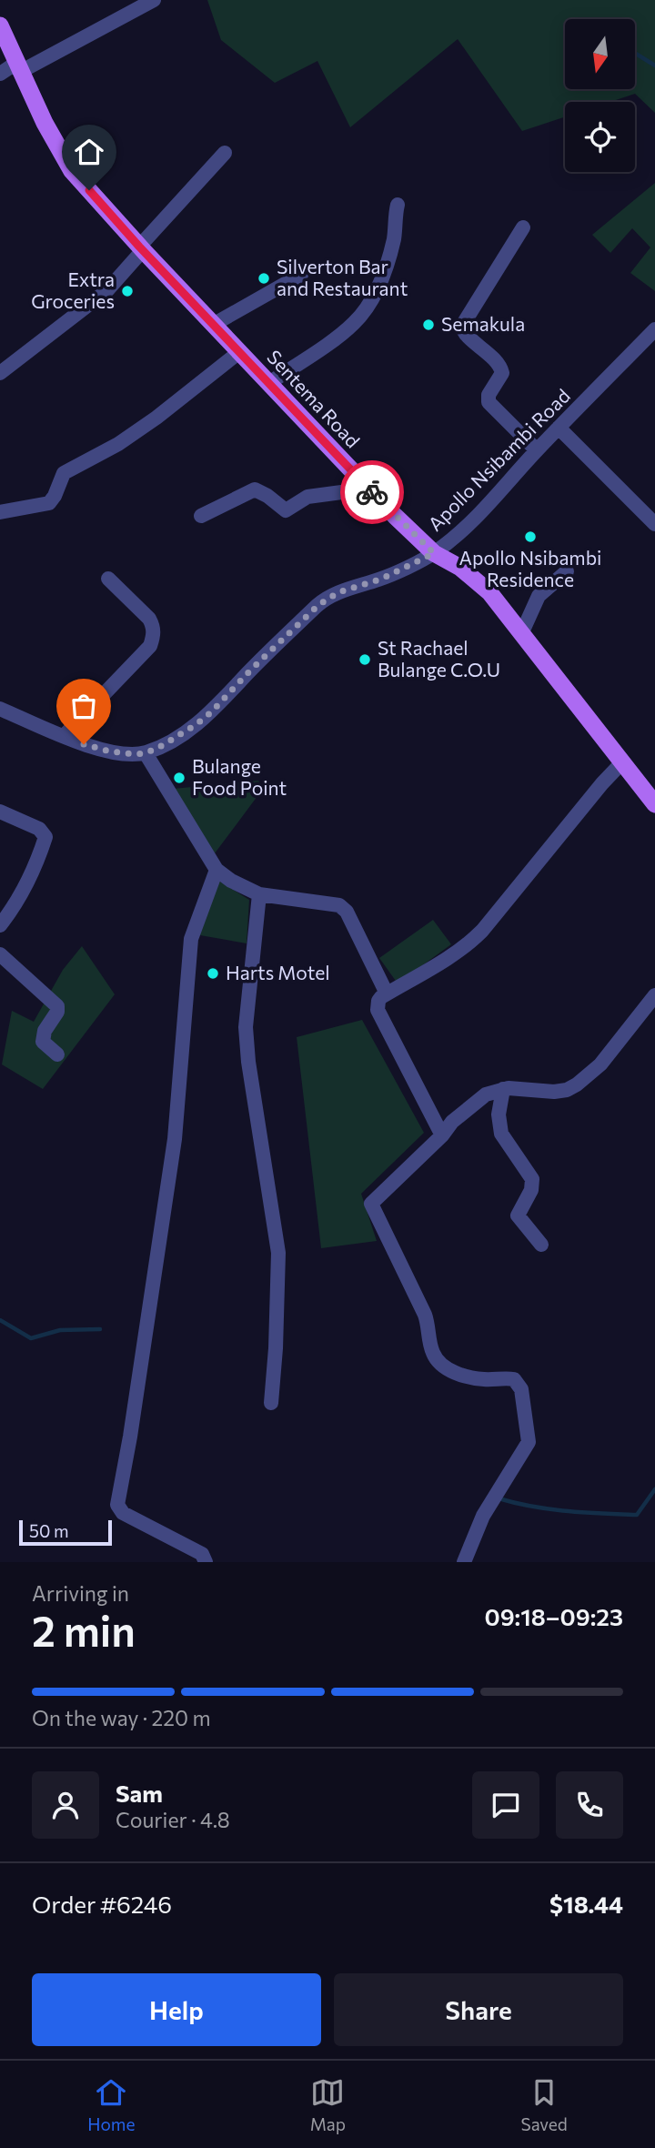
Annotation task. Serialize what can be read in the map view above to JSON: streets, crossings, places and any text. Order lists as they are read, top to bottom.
{
  "streets": {
    "main road": ["Sentema Road"],
    "street": ["Apollo Nsibambi Road"]
  },
  "crossings": [
    ["Sentema Road", "Apollo Nsibambi Road"]
  ],
  "places": [
    "Silverton Bar and Restaurant",
    "Extra Groceries",
    "Semakula",
    "Apollo Nsibambi Residence",
    "St Rachael Bulange C.O.U",
    "Bulange Food Point",
    "Harts Motel"
  ],
  "scale_bar": "50 m",
  "north": "bottom",
  "page": {
    "scale": "50 m",
    "heading": ["2 min", "Arriving in", "09:18–09:23"],
    "panel": [
      "Sam",
      "Courier · 4.8",
      "Order #6246",
      "$18.44"
    ],
    "bar": "On the way · 220 m",
    "buttons": ["Help", "Share"],
    "tabs": ["Home", "Map", "Saved"]
  }
}
